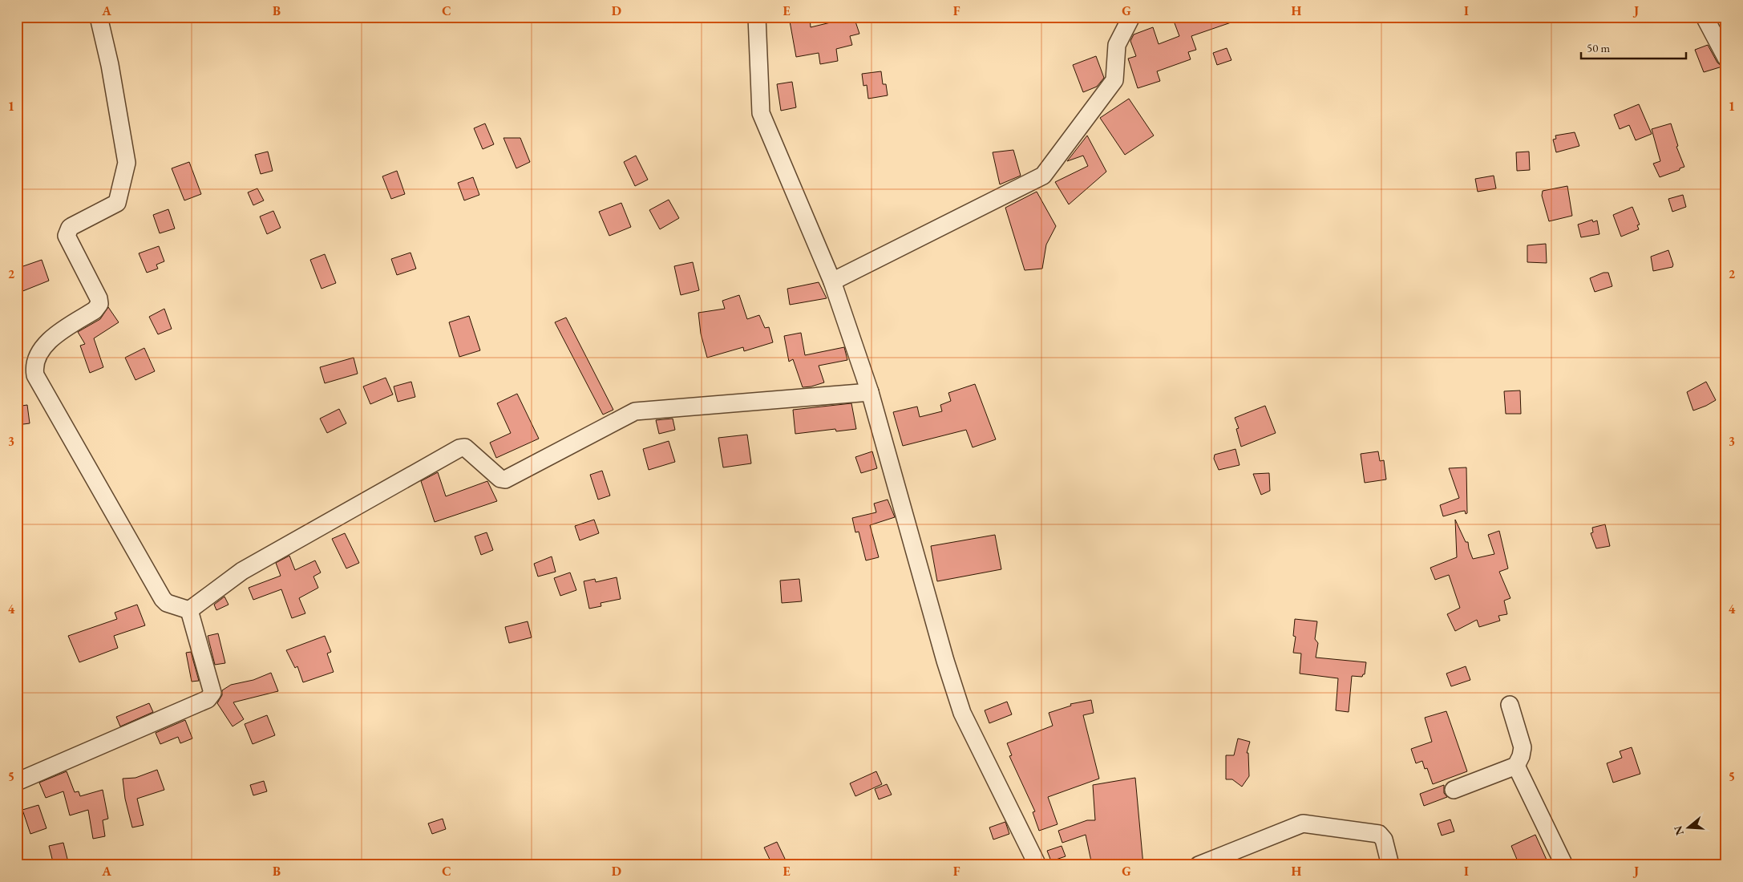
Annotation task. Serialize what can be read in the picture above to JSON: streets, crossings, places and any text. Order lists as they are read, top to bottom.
{
  "scale_bar": "50 m",
  "north": "left",
  "grid": {
    "columns": [
      "A",
      "B",
      "C",
      "D",
      "E",
      "F",
      "G",
      "H",
      "I",
      "J"
    ],
    "rows": [
      "1",
      "2",
      "3",
      "4",
      "5"
    ]
  }
}
